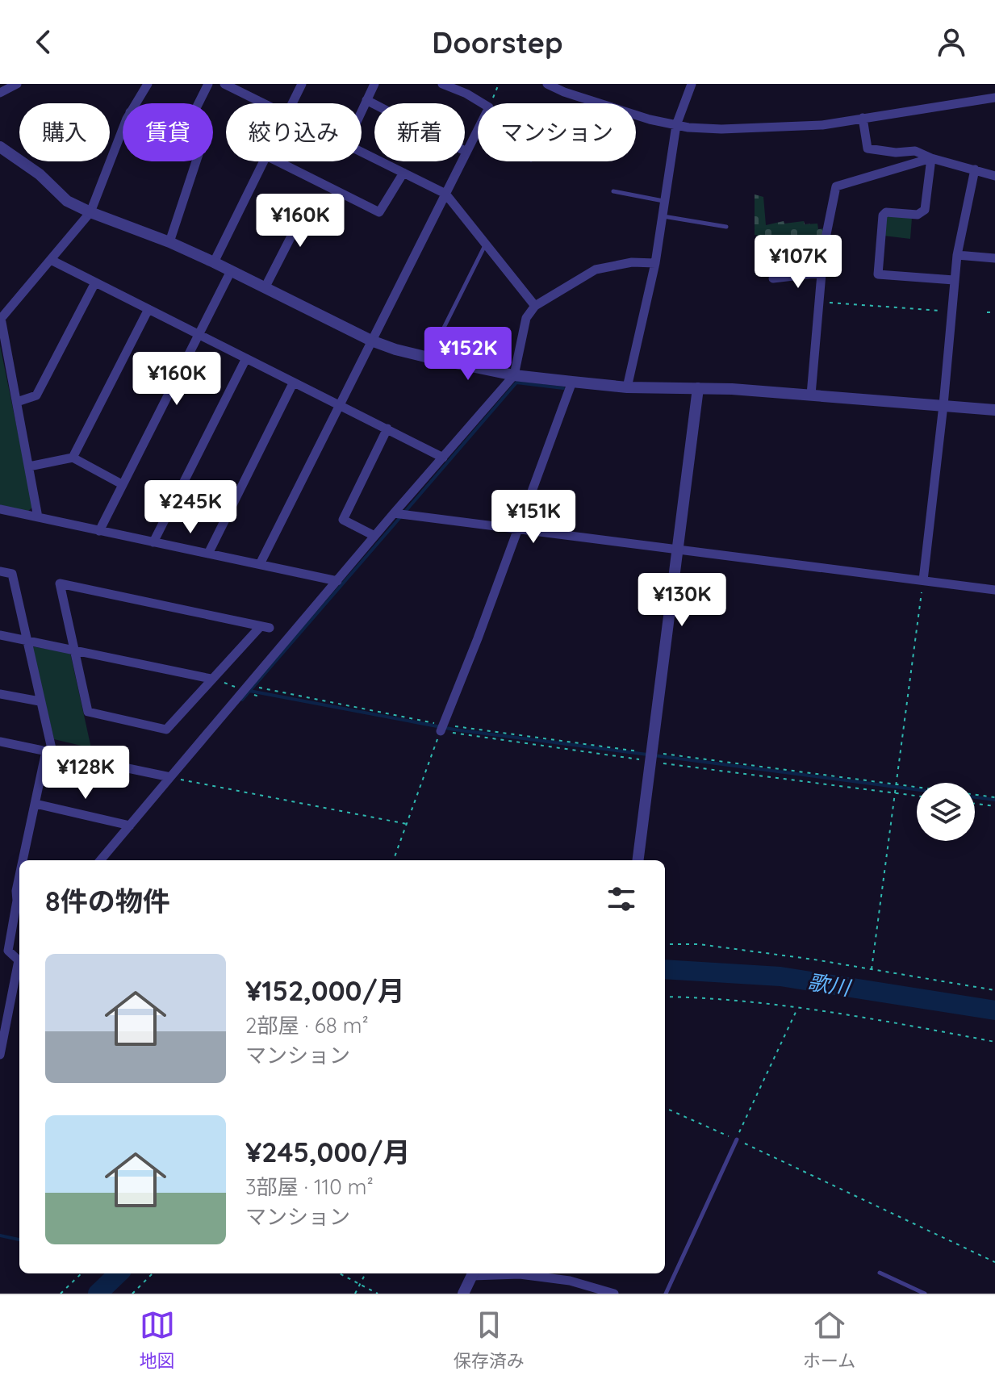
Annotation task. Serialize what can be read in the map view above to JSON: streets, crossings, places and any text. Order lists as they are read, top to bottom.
{
  "water": ["歌川"],
  "page": {
    "header": "Doorstep",
    "chip": [
      "購入",
      "賃貸",
      "絞り込み",
      "新着",
      "マンション"
    ],
    "price": [
      "¥160K",
      "¥107K",
      "¥152K",
      "¥160K",
      "¥245K",
      "¥151K",
      "¥130K",
      "¥128K"
    ],
    "heading": "8件の物件",
    "list": [
      {
        "name": "¥152,000/月",
        "note": "2部屋 · 68 m² · マンション"
      },
      {
        "name": "¥245,000/月",
        "note": "3部屋 · 110 m² · マンション"
      }
    ],
    "tabs": ["地図", "保存済み", "ホーム"]
  }
}
